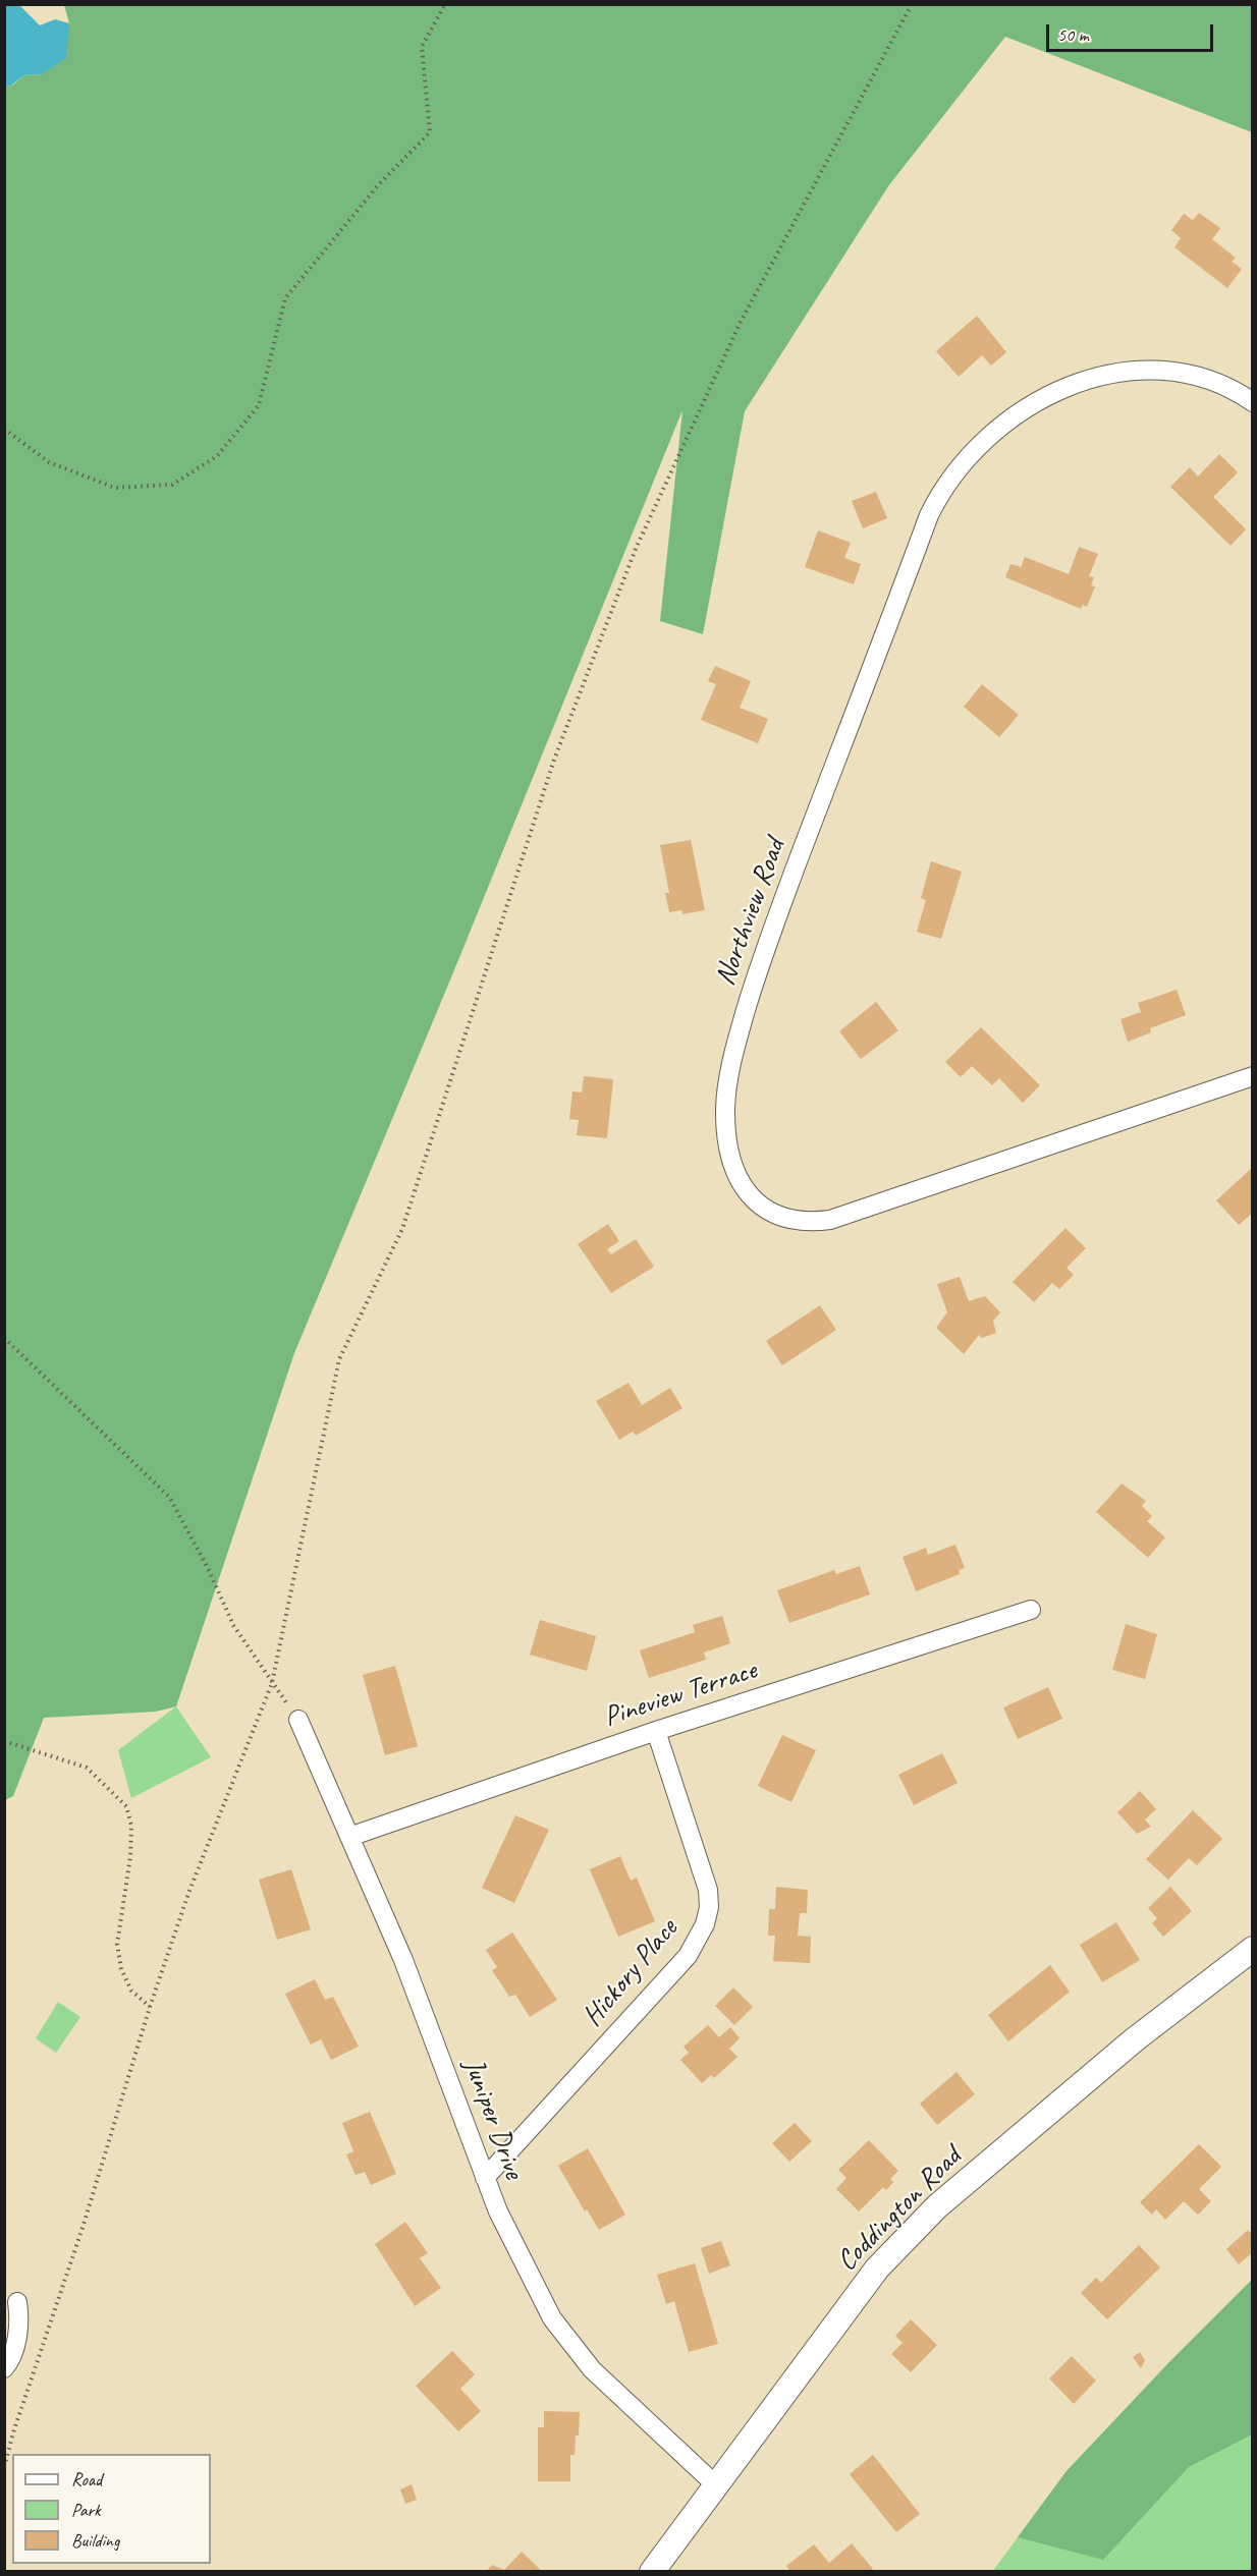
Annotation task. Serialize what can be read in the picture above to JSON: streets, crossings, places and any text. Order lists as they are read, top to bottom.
{
  "streets": {
    "street": [
      "Northview Road",
      "Pineview Terrace",
      "Hickory Place",
      "Juniper Drive",
      "Coddington Road"
    ]
  },
  "crossings": [
    ["Pineview Terrace", "Hickory Place"],
    ["Pineview Terrace", "Juniper Drive"],
    ["Hickory Place", "Juniper Drive"],
    ["Juniper Drive", "Coddington Road"]
  ],
  "legend": ["Road", "Park", "Building"],
  "scale_bar": "50 m"
}
